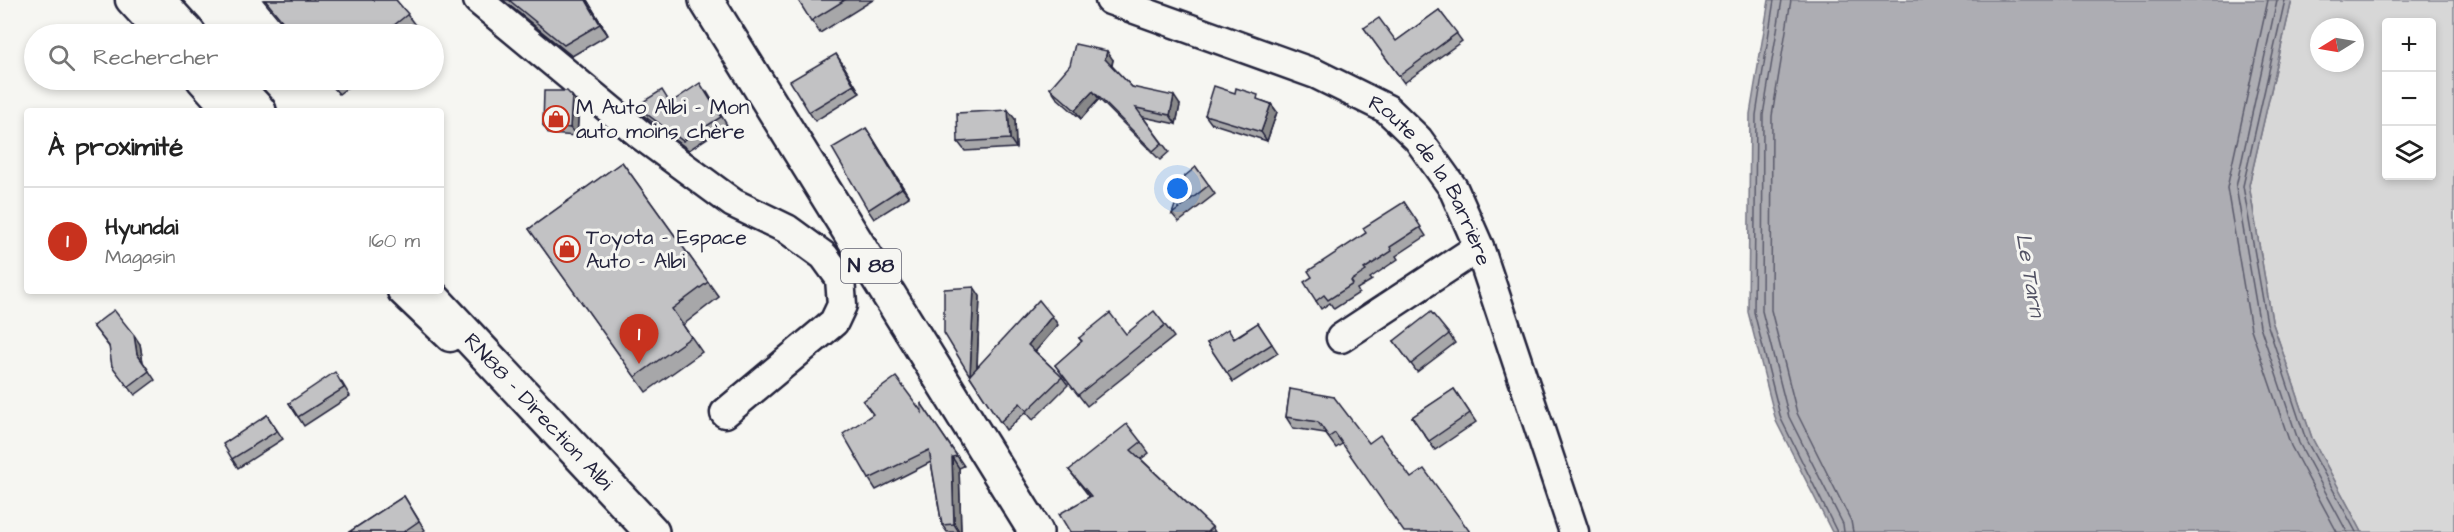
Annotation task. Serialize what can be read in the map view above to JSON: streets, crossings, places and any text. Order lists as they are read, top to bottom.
{
  "streets": {
    "main road": ["N 88", "RN88 - Direction Albi"],
    "street": ["Route de la Barrière"]
  },
  "water": ["Le Tarn"],
  "places": {
    "shop": ["M Auto Albi - Mon auto moins chère", "Toyota - Espace Auto - Albi"]
  },
  "north": "left",
  "page": {
    "map_buttons": ["+", "−"],
    "search": "Rechercher",
    "heading": "À proximité",
    "list": [
      {
        "mark": "1",
        "name": "Hyundai",
        "note": "Magasin",
        "value": "160 m"
      }
    ],
    "pins": "1"
  }
}
